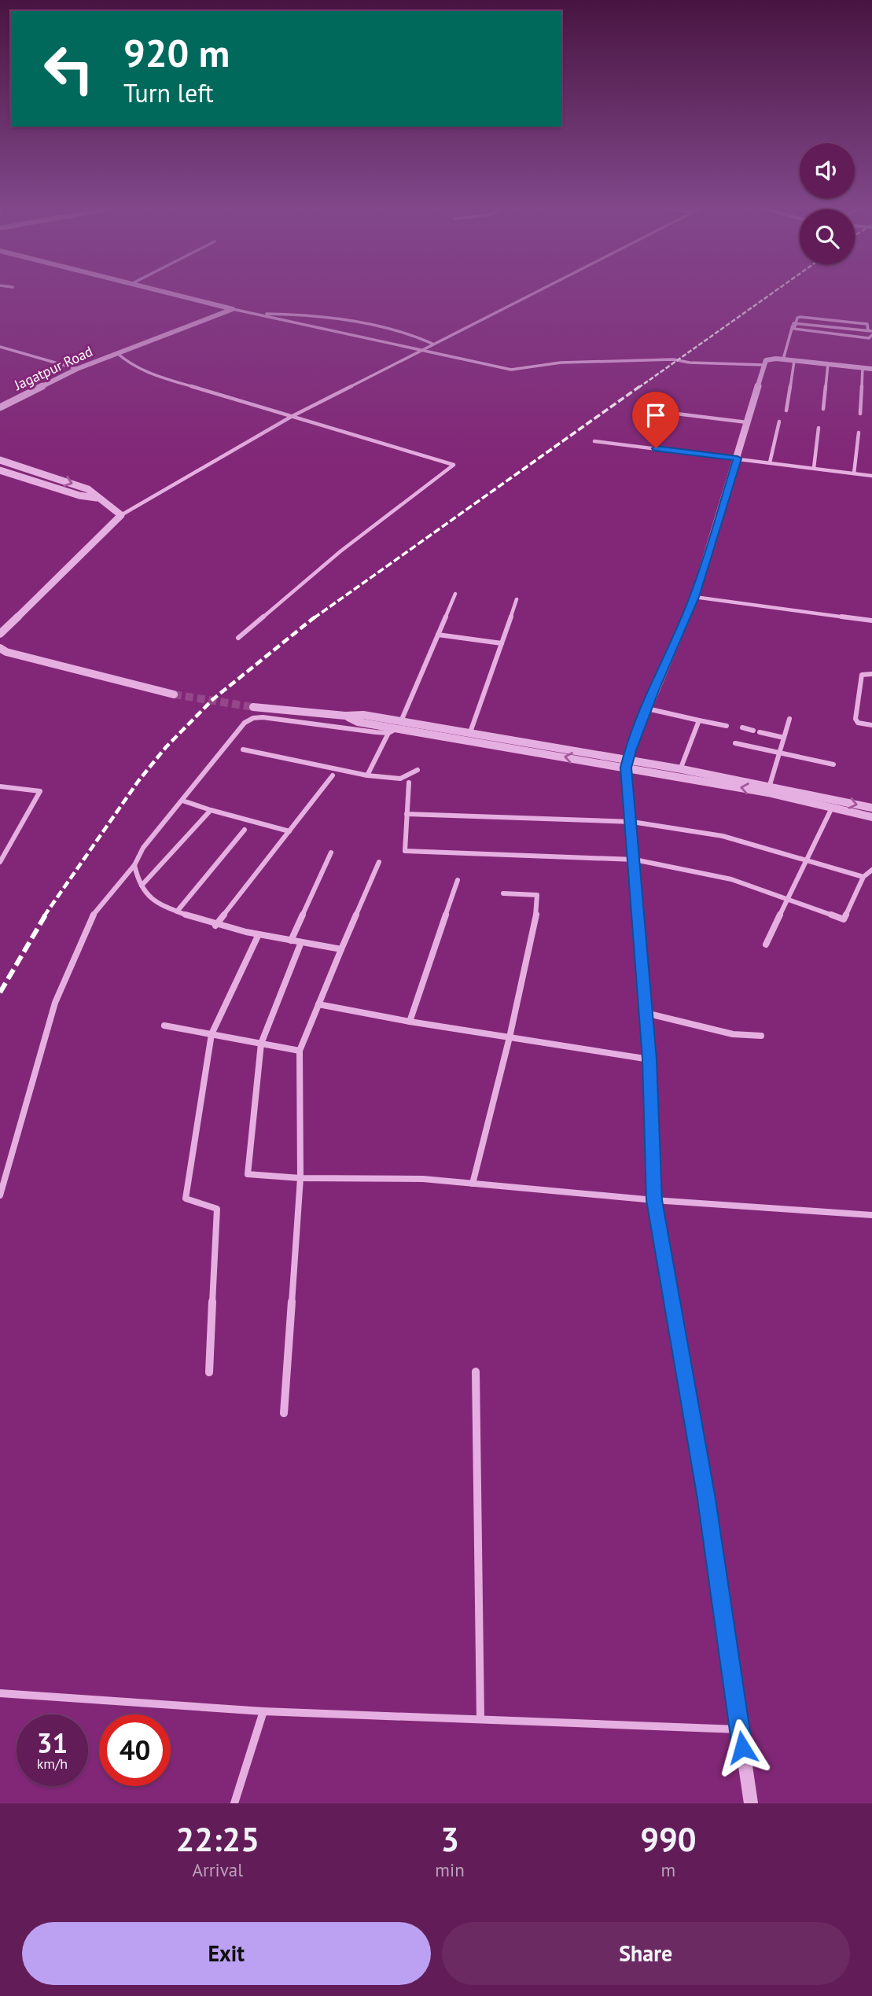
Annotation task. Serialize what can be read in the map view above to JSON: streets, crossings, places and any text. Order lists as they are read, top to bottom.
{
  "streets": {
    "street": ["Jagatpur Road"]
  },
  "page": {
    "turn": ["920 m", "Turn left"],
    "speed": "31 km/h",
    "limit": "40",
    "eta": [
      "22:25",
      "Arrival",
      "3",
      "min",
      "990",
      "m"
    ],
    "buttons": ["Exit", "Share"]
  }
}
